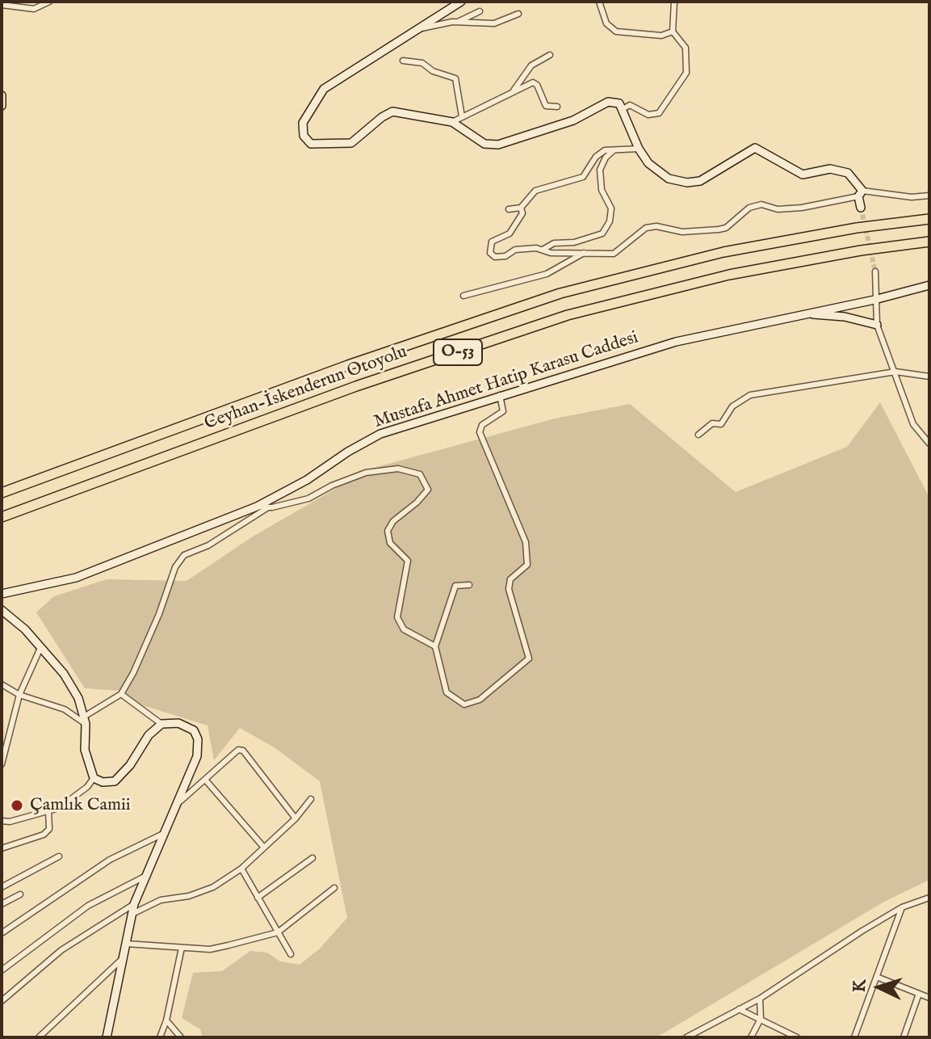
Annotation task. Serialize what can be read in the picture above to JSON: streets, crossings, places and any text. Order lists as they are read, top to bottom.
{
  "streets": {
    "highway": ["O-53", "Ceyhan-İskenderun Otoyolu"],
    "street": ["Mustafa Ahmet Hatip Karasu Caddesi"]
  },
  "places": ["Çamlık Camii"],
  "north": "left"
}
